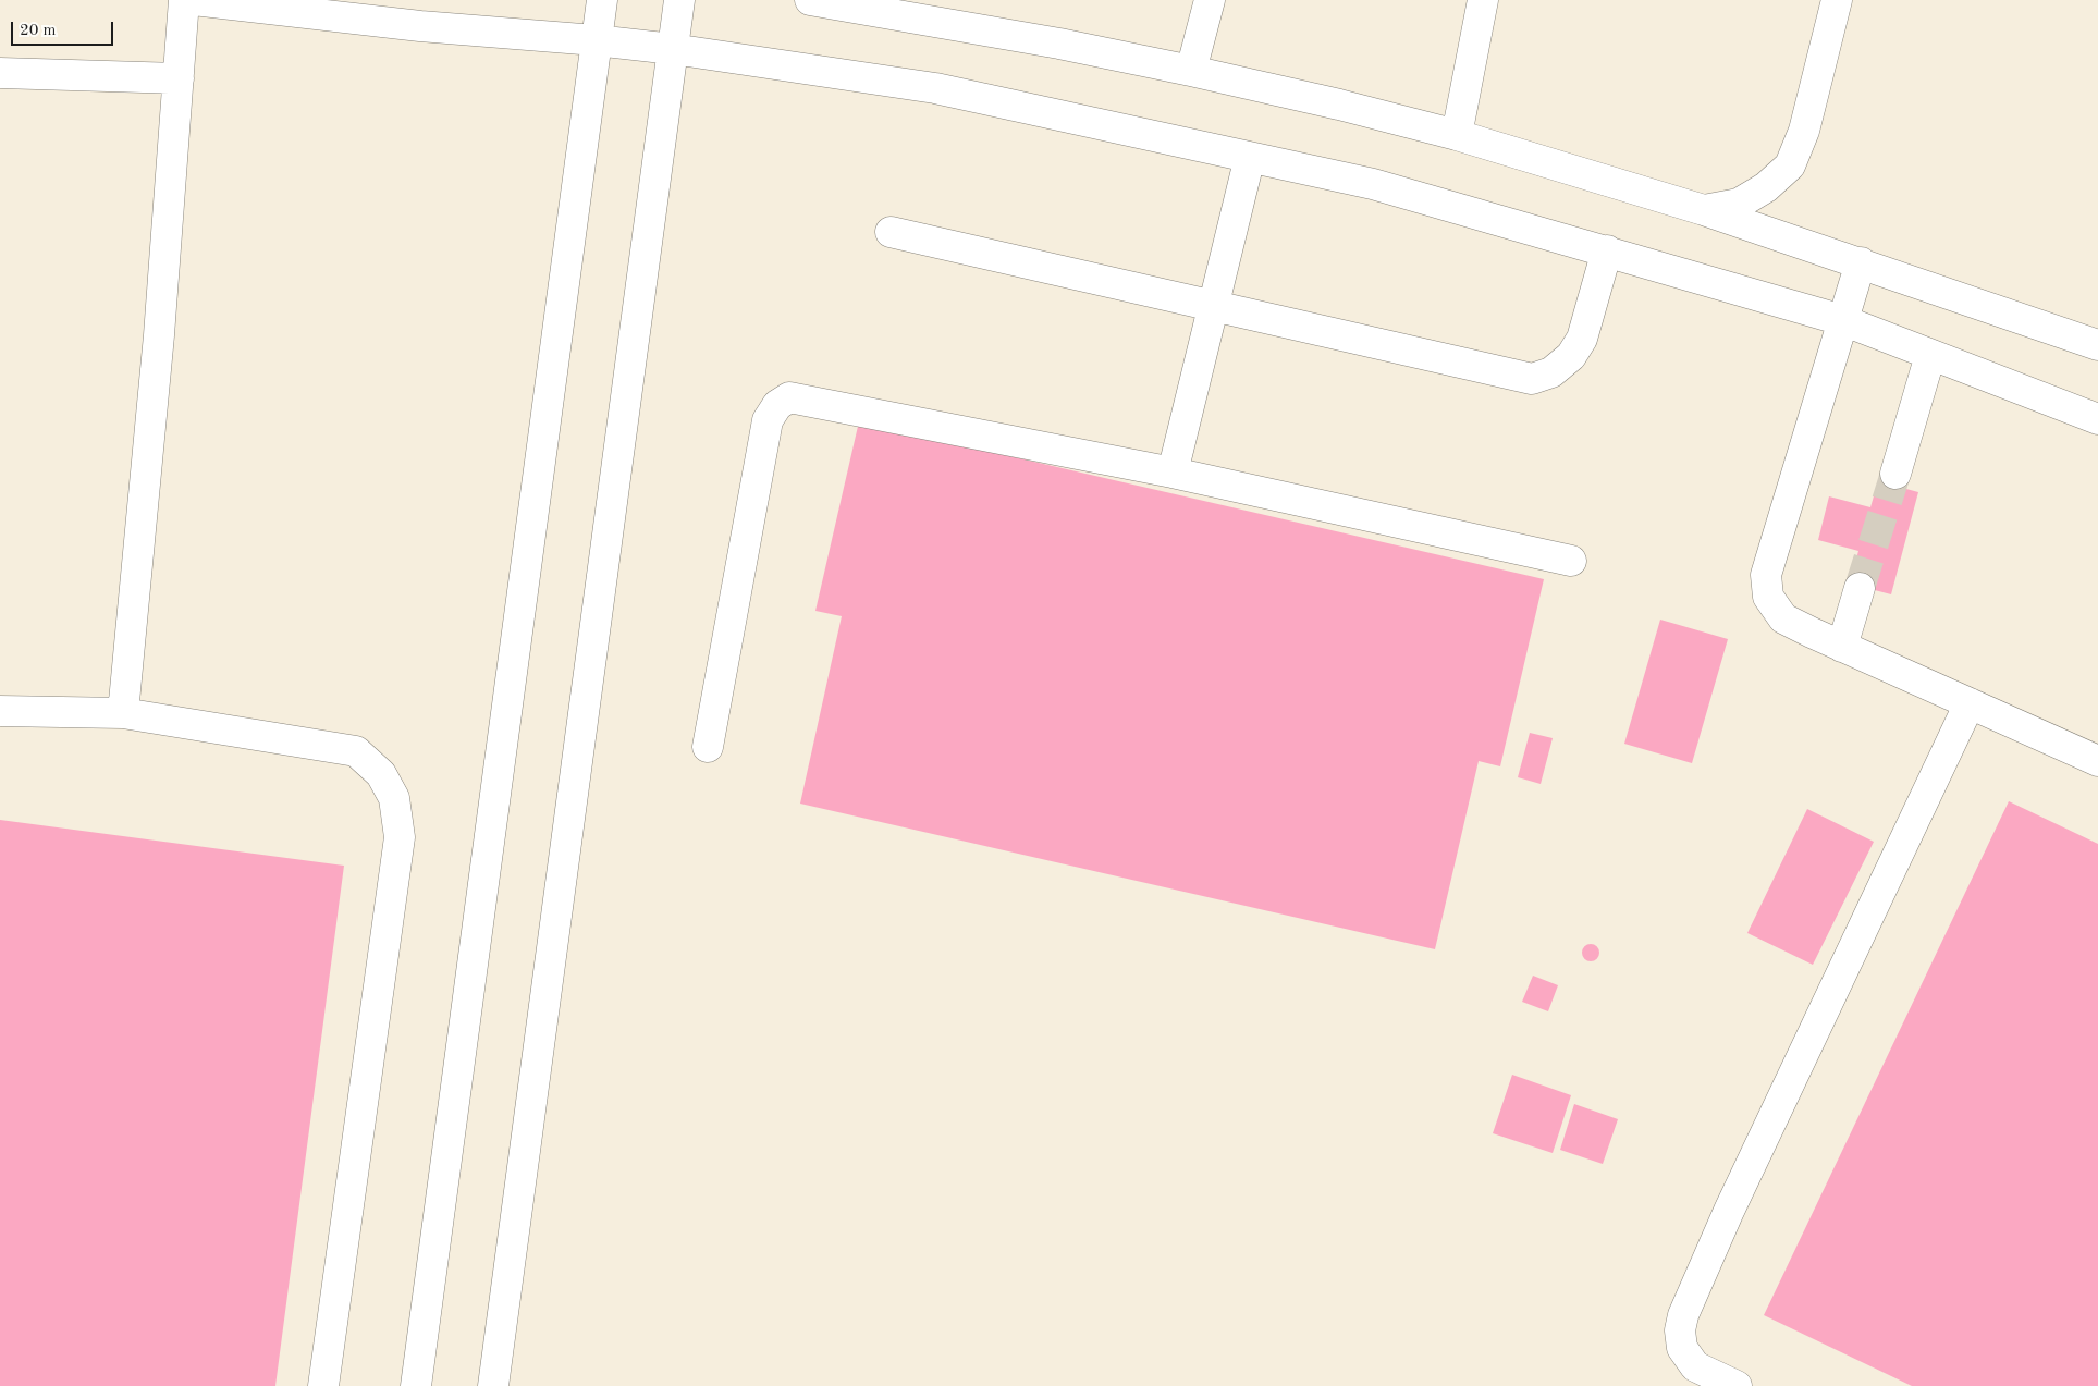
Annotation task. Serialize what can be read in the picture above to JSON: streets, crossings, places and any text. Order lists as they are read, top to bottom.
{
  "scale_bar": "20 m"
}
